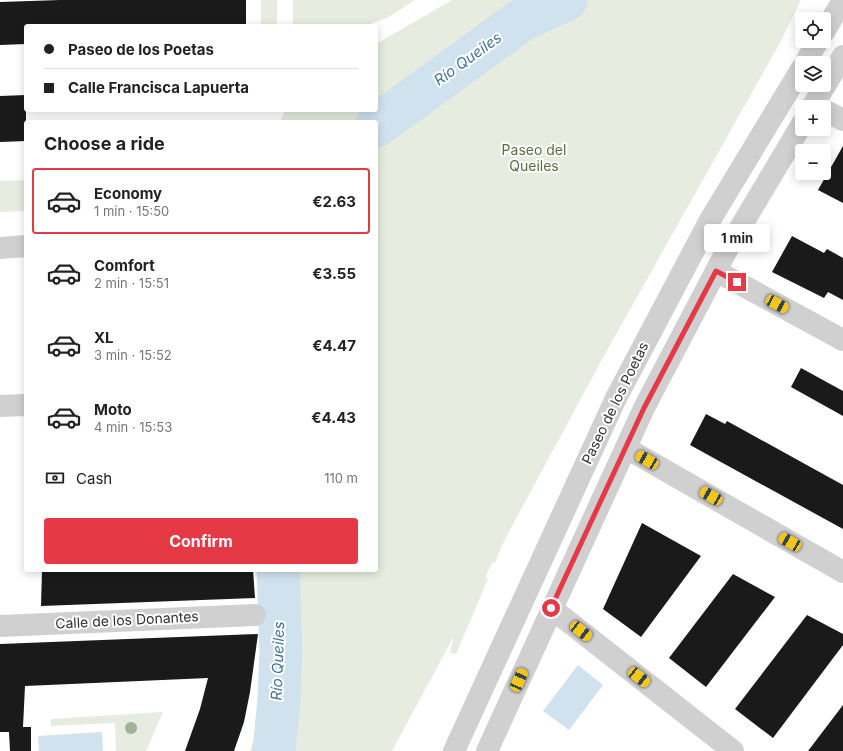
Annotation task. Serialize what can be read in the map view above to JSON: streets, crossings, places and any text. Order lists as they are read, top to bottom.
{
  "streets": {
    "street": ["Paseo de los Poetas", "Calle de los Donantes"]
  },
  "water": ["Río Queiles"],
  "parks": ["Paseo del Queiles"],
  "page": {
    "map_buttons": ["+", "−"],
    "banner": ["Paseo de los Poetas", "Calle Francisca Lapuerta"],
    "heading": "Choose a ride",
    "list": [
      {
        "name": "Economy",
        "note": "1 min · 15:50",
        "value": "€2.63"
      },
      {
        "name": "Comfort",
        "note": "2 min · 15:51",
        "value": "€3.55"
      },
      {
        "name": "XL",
        "note": "3 min · 15:52",
        "value": "€4.47"
      },
      {
        "name": "Moto",
        "note": "4 min · 15:53",
        "value": "€4.43"
      }
    ],
    "bubble": "1 min",
    "pay": ["Cash", "110 m"],
    "buttons": "Confirm"
  }
}
